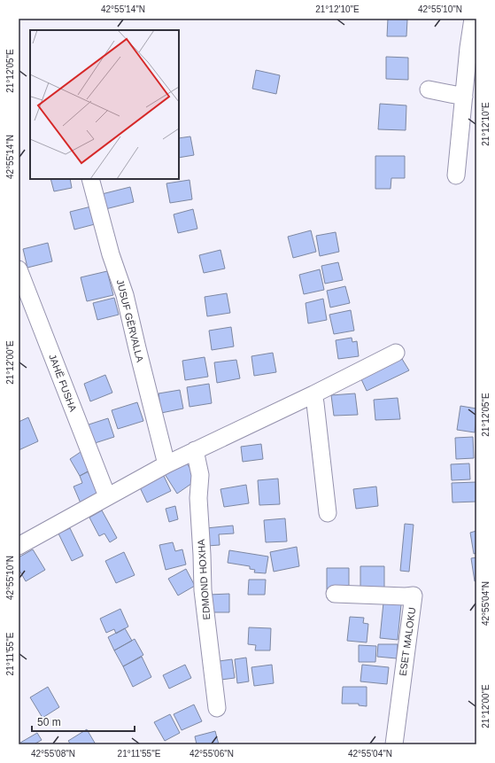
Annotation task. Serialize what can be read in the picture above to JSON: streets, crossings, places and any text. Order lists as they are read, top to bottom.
{
  "streets": {
    "street": [
      "JUSUF GËRVALLA",
      "JAHË FUSHA",
      "EDMOND HOXHA",
      "ESET MALOKU"
    ]
  },
  "scale_bar": "50 m",
  "coordinates": [
    "42°55'14\"N",
    "21°12'10\"E",
    "42°55'10\"N",
    "21°12'05\"E",
    "21°12'00\"E",
    "42°55'04\"N",
    "21°11'55\"E",
    "42°55'08\"N",
    "42°55'06\"N"
  ]
}
